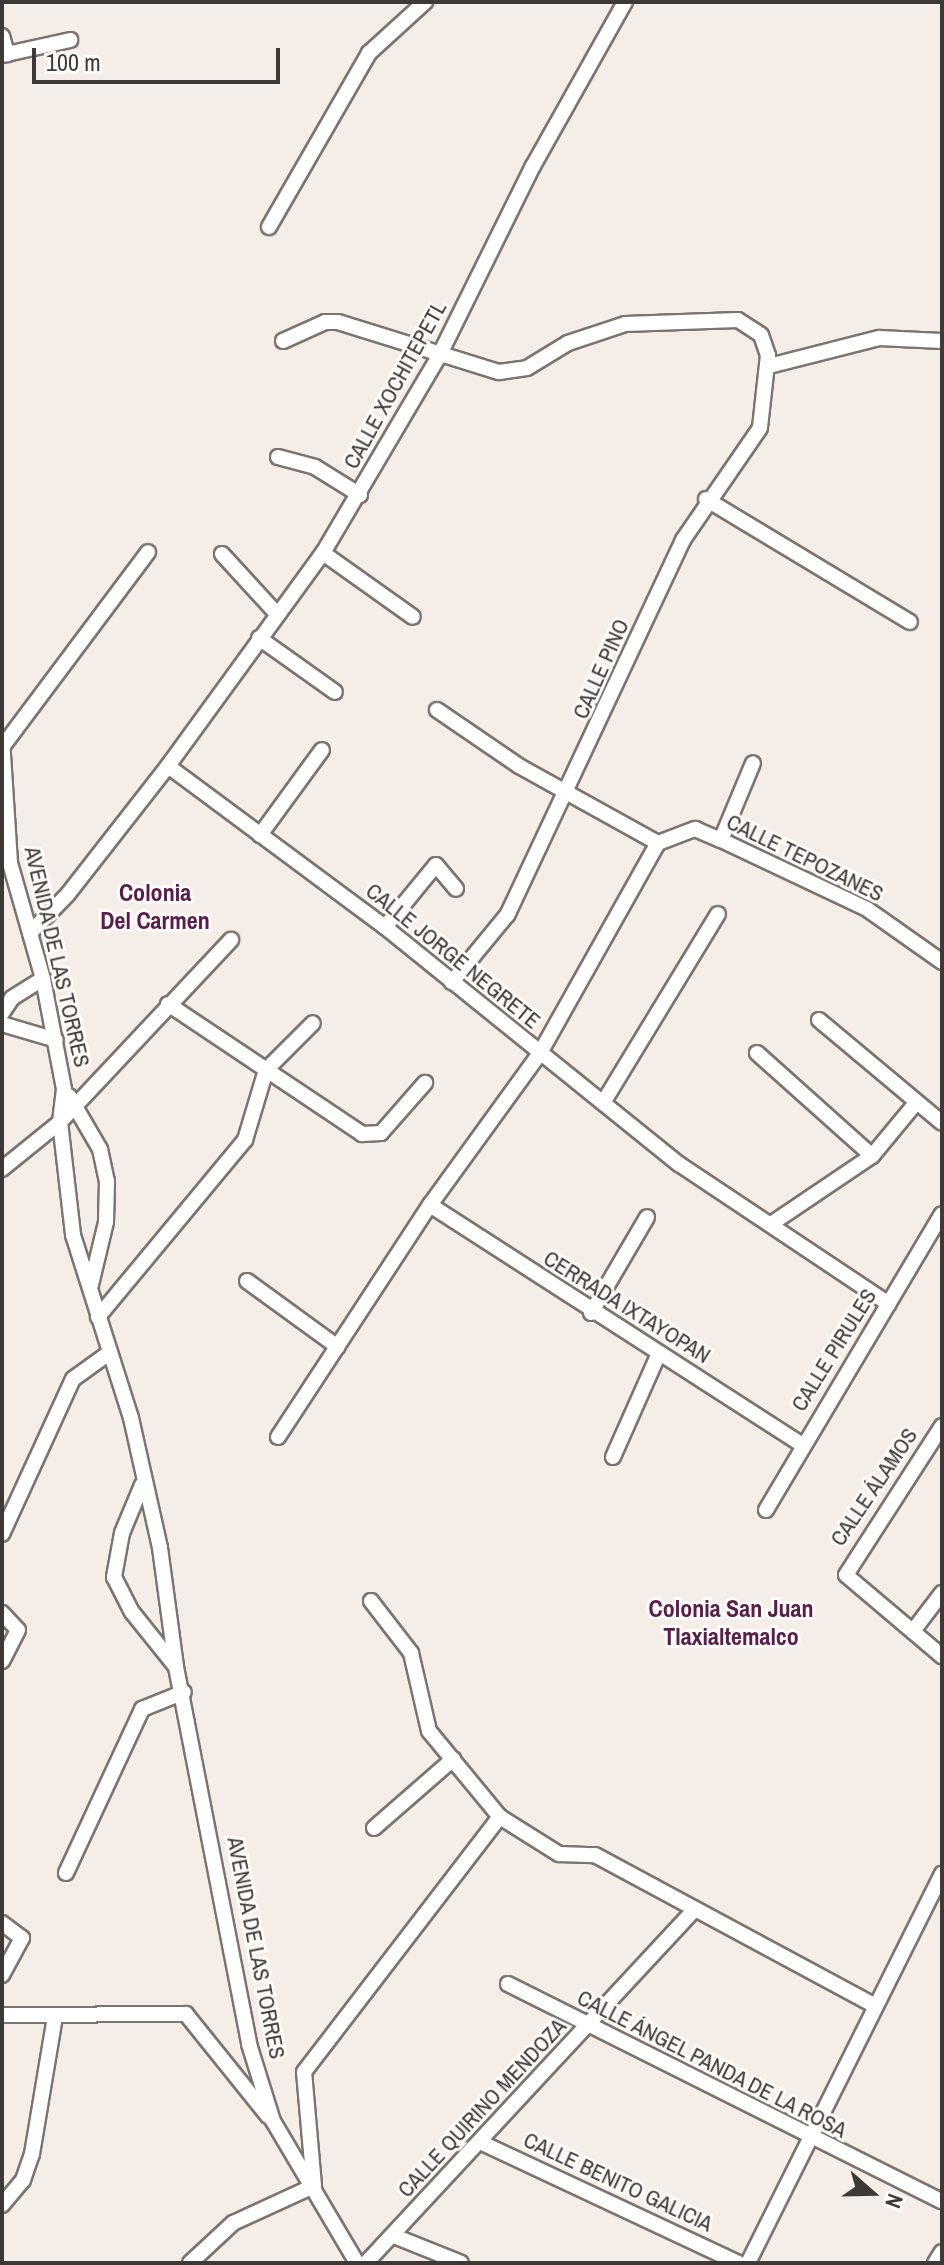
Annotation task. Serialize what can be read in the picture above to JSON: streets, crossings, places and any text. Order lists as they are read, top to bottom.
{
  "streets": {
    "street": [
      "CALLE XOCHITEPETL",
      "CALLE PINO",
      "CALLE TEPOZANES",
      "CALLE JORGE NEGRETE",
      "AVENIDA DE LAS TORRES",
      "CERRADA IXTAYOPAN",
      "CALLE PIRULES",
      "CALLE ÁLAMOS",
      "CALLE ÁNGEL PANDA DE LA ROSA",
      "CALLE QUIRINO MENDOZA",
      "CALLE BENITO GALICIA"
    ]
  },
  "crossings": [
    ["CALLE XOCHITEPETL", "CALLE JORGE NEGRETE"],
    ["CALLE PINO", "CALLE JORGE NEGRETE"],
    ["CALLE JORGE NEGRETE", "CALLE PIRULES"],
    ["CERRADA IXTAYOPAN", "CALLE PIRULES"],
    ["CALLE ÁNGEL PANDA DE LA ROSA", "CALLE QUIRINO MENDOZA"],
    ["CALLE QUIRINO MENDOZA", "CALLE BENITO GALICIA"]
  ],
  "districts": ["Colonia Del Carmen", "Colonia San Juan Tlaxialtemalco"],
  "scale_bar": "100 m",
  "north": "right"
}
